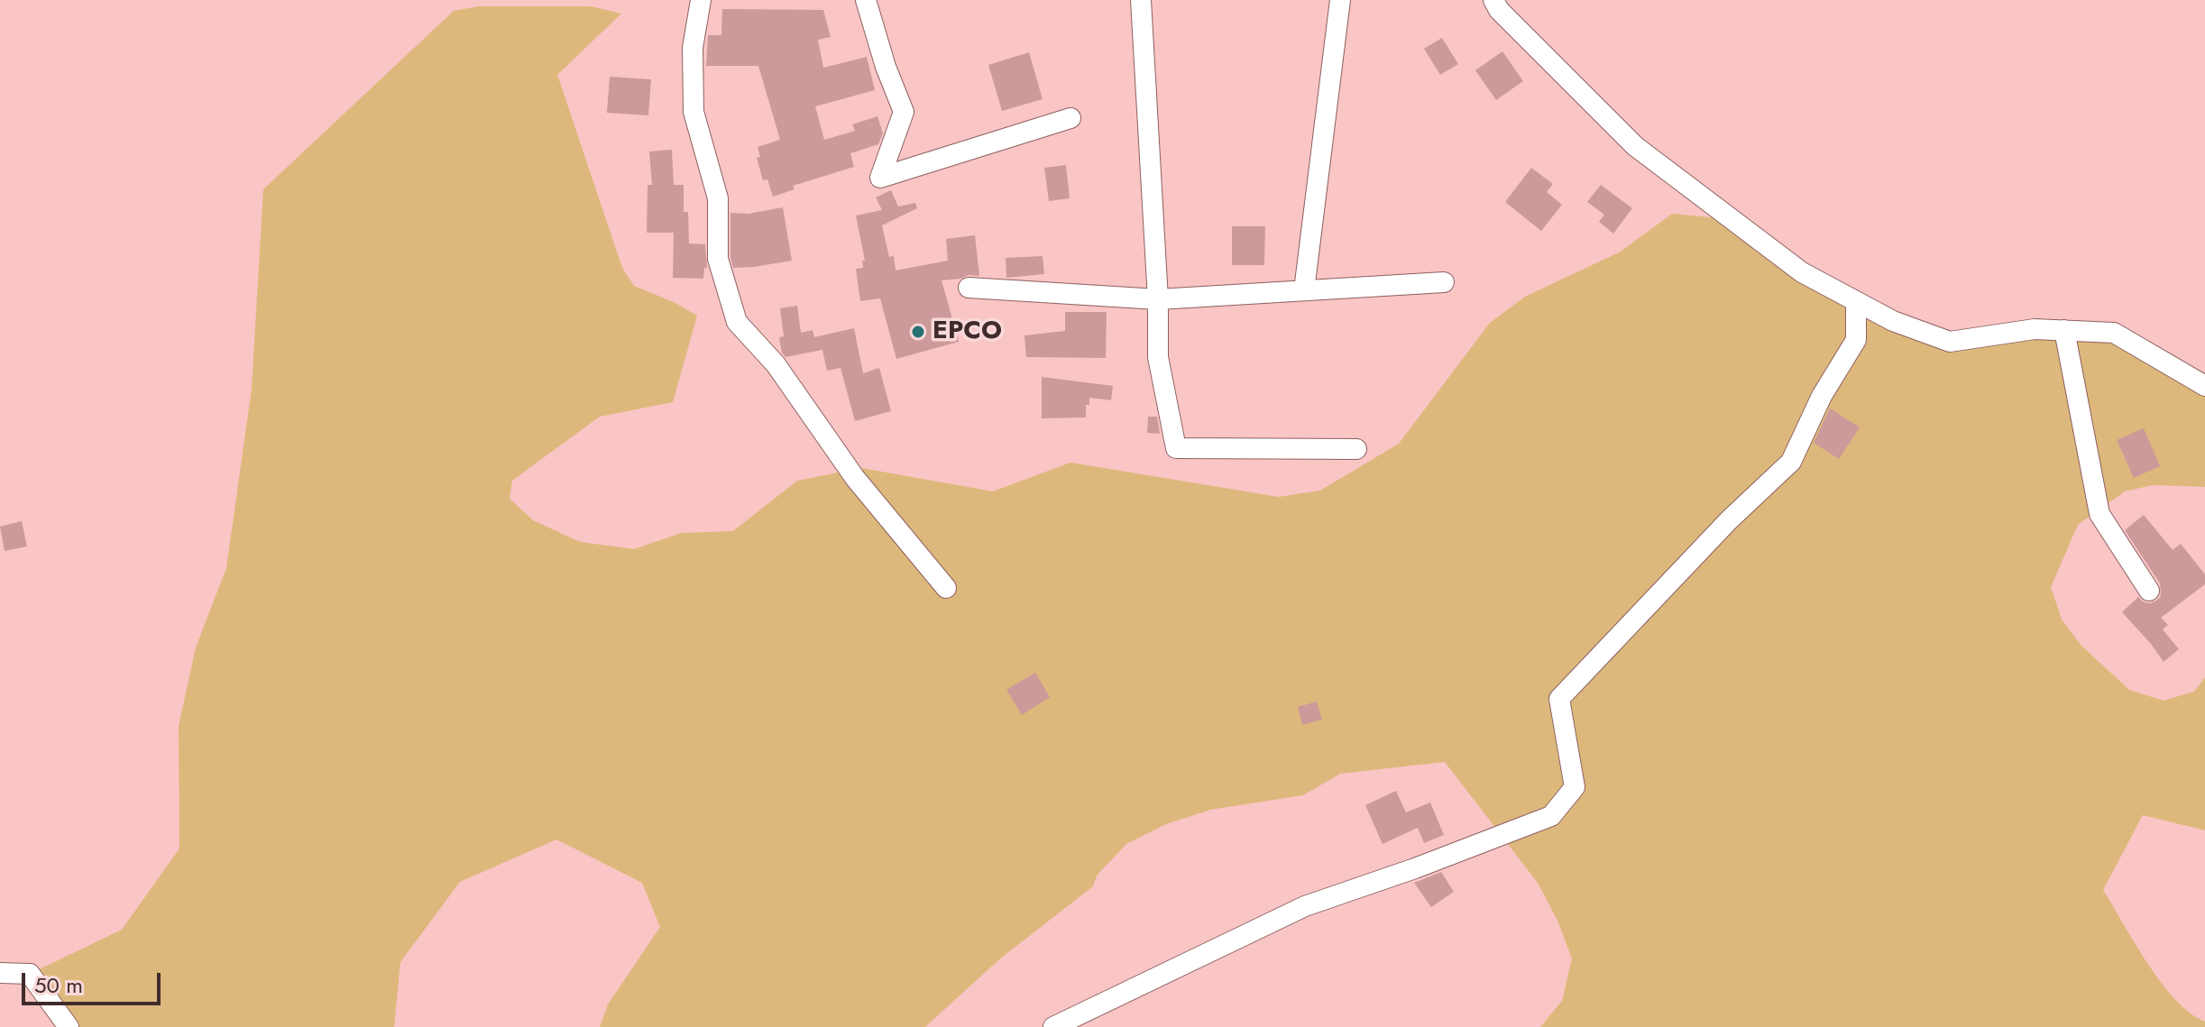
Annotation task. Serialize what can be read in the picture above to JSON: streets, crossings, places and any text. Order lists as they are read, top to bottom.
{
  "places": ["EPCO"],
  "scale_bar": "50 m"
}
